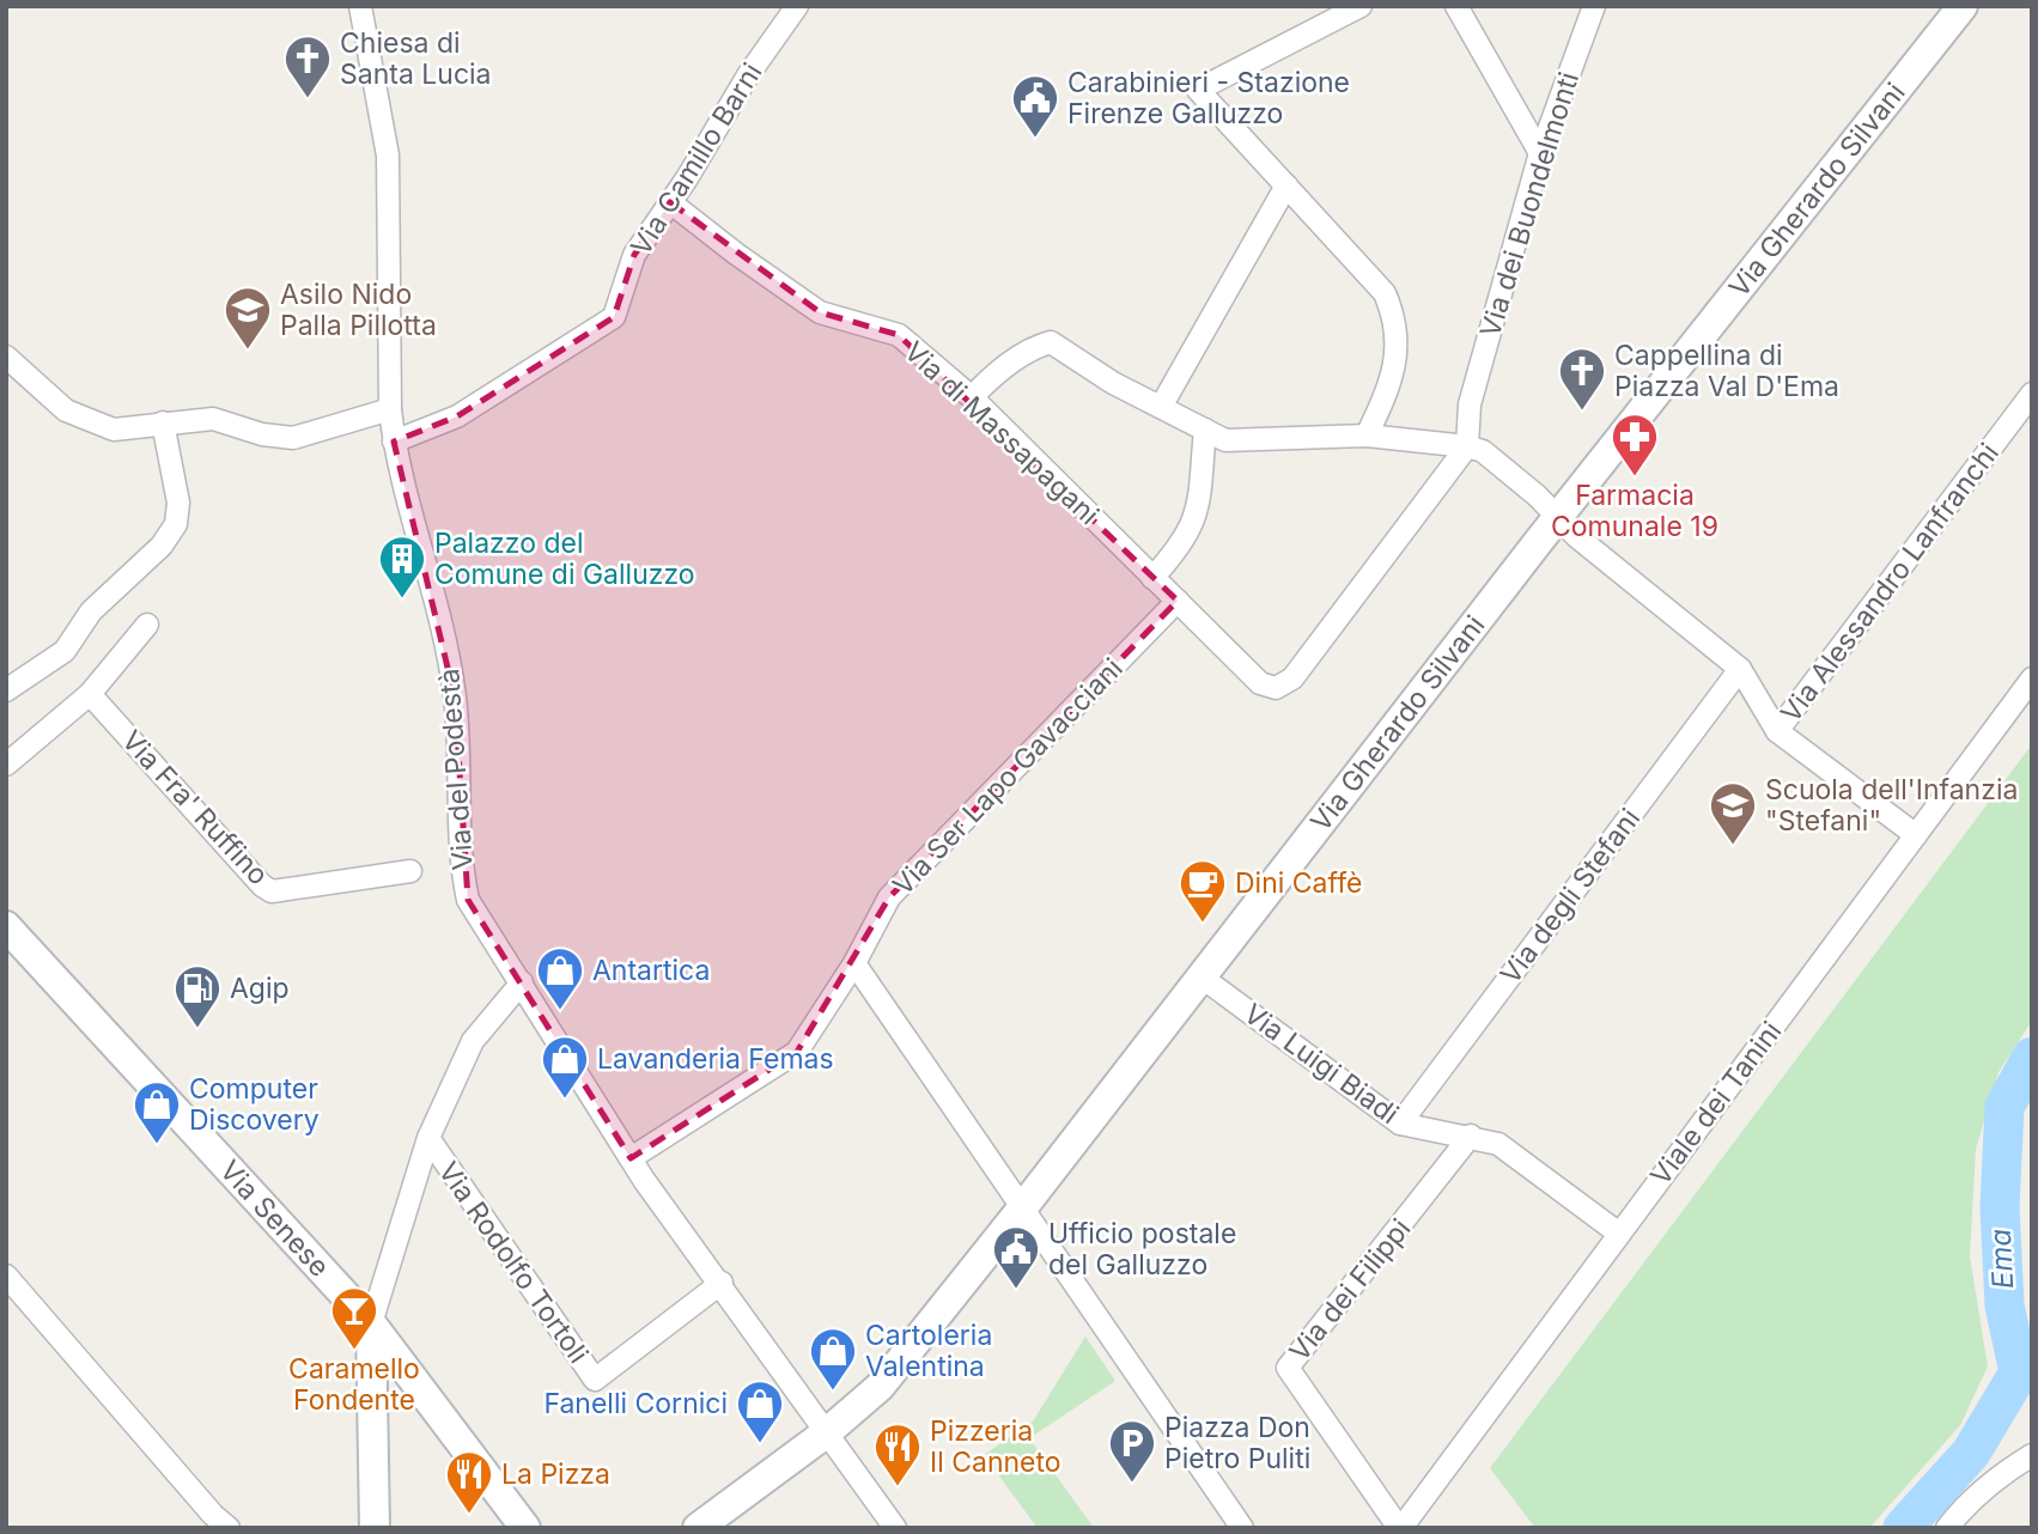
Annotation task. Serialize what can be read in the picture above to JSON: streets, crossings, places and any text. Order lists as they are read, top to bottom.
{
  "streets": {
    "main road": ["Via Gherardo Silvani", "Via Senese"],
    "street": [
      "Via Camillo Barni",
      "Via dei Buondelmonti",
      "Via di Massapagani",
      "Via Alessandro Lanfranchi",
      "Via del Podestà",
      "Via Ser Lapo Gavacciani",
      "Via Fra' Ruffino",
      "Via degli Stefani",
      "Via Luigi Biadi",
      "Viale dei Tanini",
      "Via Rodolfo Tortoli",
      "Via dei Filippi"
    ]
  },
  "crossings": [
    ["Via Camillo Barni", "Via di Massapagani"],
    ["Via Camillo Barni", "Via del Podestà"],
    ["Via Gherardo Silvani", "Via del Podestà"],
    ["Via Gherardo Silvani", "Via Luigi Biadi"],
    ["Via dei Buondelmonti", "Via di Massapagani"],
    ["Via di Massapagani", "Via Ser Lapo Gavacciani"],
    ["Via del Podestà", "Via Ser Lapo Gavacciani"],
    ["Via del Podestà", "Via Rodolfo Tortoli"],
    ["Via degli Stefani", "Via Luigi Biadi"],
    ["Via Luigi Biadi", "Viale dei Tanini"],
    ["Via Luigi Biadi", "Via dei Filippi"],
    ["Viale dei Tanini", "Via dei Filippi"]
  ],
  "water": ["Ema"],
  "places": {
    "church": ["Chiesa di Santa Lucia", "Cappellina di Piazza Val D'Ema"],
    "public building": ["Carabinieri - Stazione Firenze Galluzzo", "Ufficio postale del Galluzzo"],
    "school or university": ["Asilo Nido Palla Pillotta", "Scuola dell'Infanzia \"Stefani\""],
    "pharmacy": ["Farmacia Comunale 19"],
    "building": ["Palazzo del Comune di Galluzzo"],
    "cafe": ["Dini Caffè"],
    "shop": [
      "Antartica",
      "Lavanderia Femas",
      "Computer Discovery",
      "Cartoleria Valentina",
      "Fanelli Cornici"
    ],
    "fuel station": ["Agip"],
    "bar": ["Caramello Fondente"],
    "parking": ["Piazza Don Pietro Puliti"],
    "restaurant": ["Pizzeria Il Canneto", "La Pizza"]
  }
}
